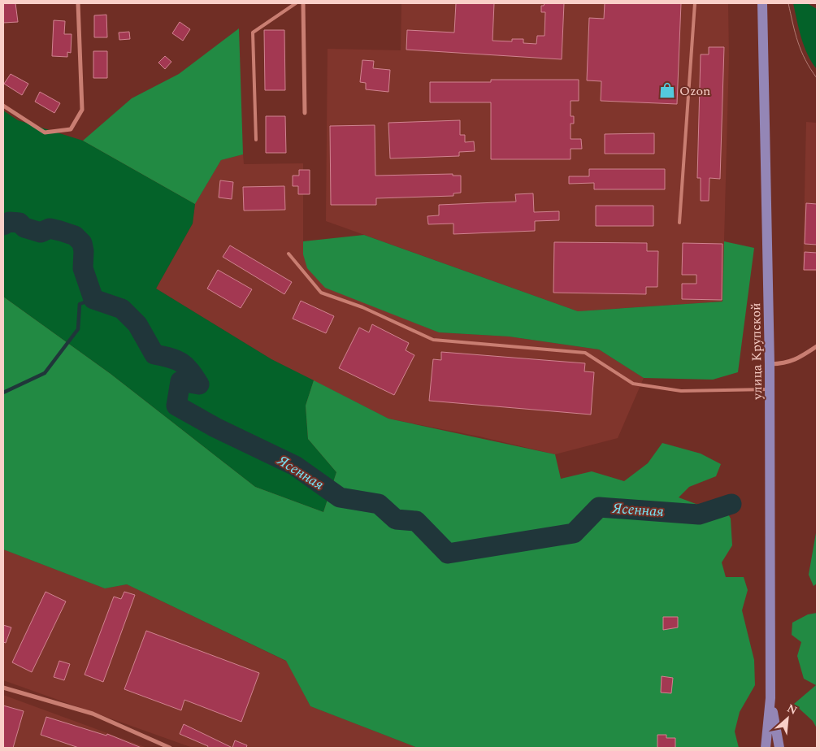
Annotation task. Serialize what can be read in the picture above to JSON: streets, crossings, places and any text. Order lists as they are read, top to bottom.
{
  "streets": {
    "main road": ["улица Крупской"]
  },
  "water": ["Ясенная"],
  "places": {
    "shop": ["Ozon"]
  },
  "north": "top right"
}
